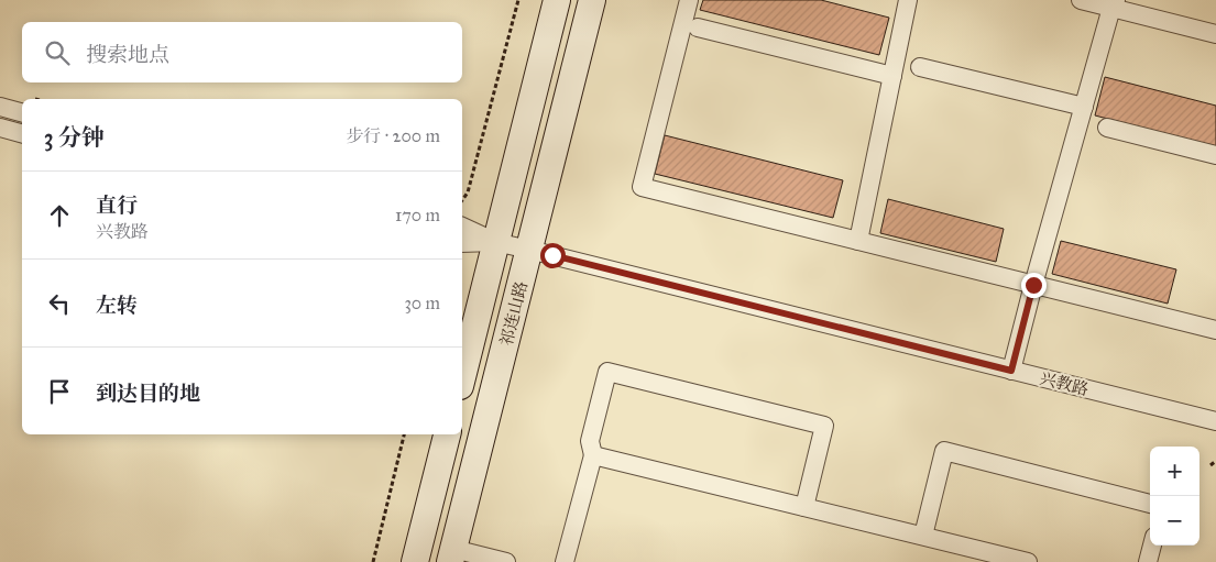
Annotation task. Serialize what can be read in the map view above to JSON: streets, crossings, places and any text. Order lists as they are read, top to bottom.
{
  "streets": {
    "main road": ["祁连山路"],
    "street": ["兴教路"]
  },
  "crossings": [
    ["祁连山路", "兴教路"]
  ],
  "page": {
    "search": "搜索地点",
    "heading": ["3 分钟", "步行 · 200 m"],
    "list": [
      ["直行", "兴教路", "170 m"],
      ["左转", "30 m"],
      "到达目的地"
    ],
    "map_buttons": ["+", "−"]
  }
}
